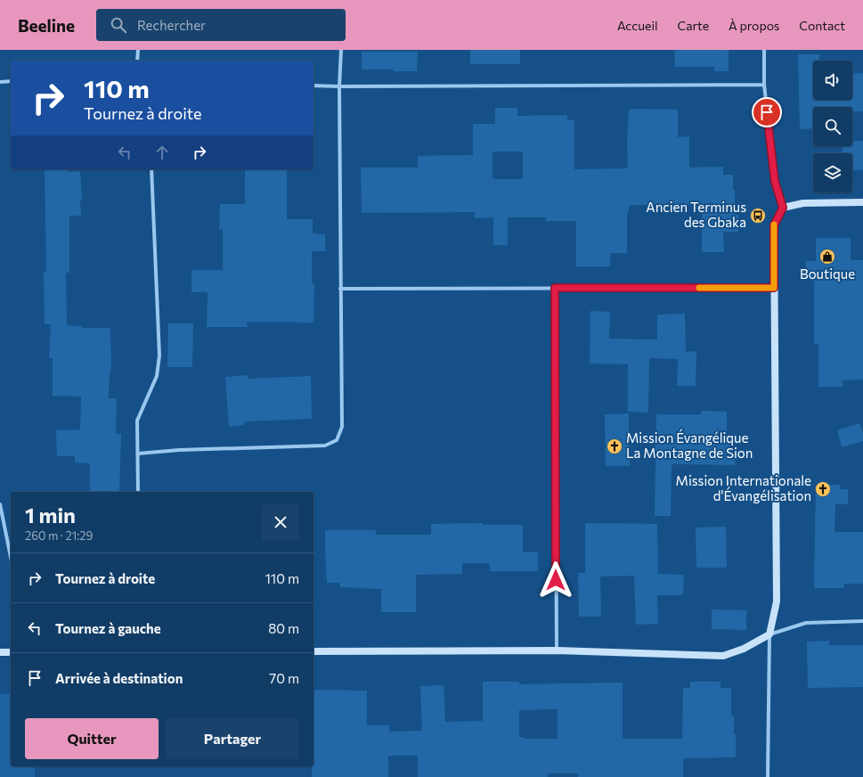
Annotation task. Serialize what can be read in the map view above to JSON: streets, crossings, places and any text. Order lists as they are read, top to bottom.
{
  "places": {
    "bus stop": ["Ancien Terminus des Gbaka"],
    "shop": ["Boutique"],
    "church": ["Mission Évangélique La Montagne de Sion", "Mission Internationale d'Évangélisation"]
  },
  "page": {
    "header": "Beeline",
    "search": "Rechercher",
    "nav": [
      "Accueil",
      "Carte",
      "À propos",
      "Contact"
    ],
    "turn": ["110 m", "Tournez à droite"],
    "heading": ["1 min", "260 m · 21:29"],
    "list": [
      {
        "name": "Tournez à droite",
        "value": "110 m"
      },
      {
        "name": "Tournez à gauche",
        "value": "80 m"
      },
      {
        "name": "Arrivée à destination",
        "value": "70 m"
      }
    ],
    "buttons": ["Quitter", "Partager"]
  }
}
